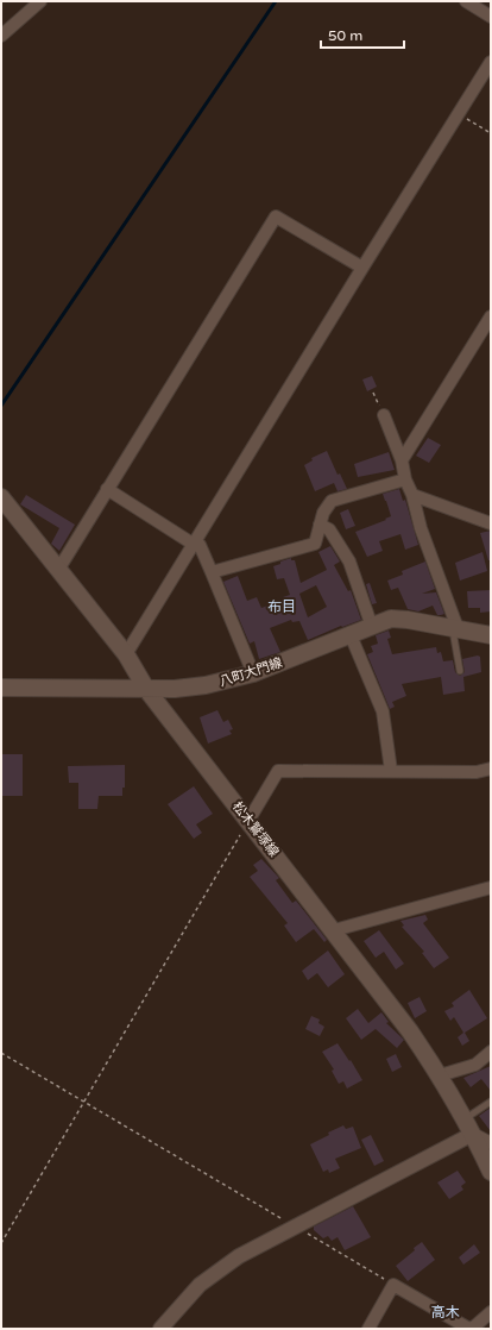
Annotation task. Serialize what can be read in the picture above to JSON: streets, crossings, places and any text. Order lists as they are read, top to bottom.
{
  "streets": {
    "main road": ["八町大門線", "松木鷲塚線"]
  },
  "crossings": [
    ["八町大門線", "松木鷲塚線"]
  ],
  "districts": ["布目", "高木"],
  "scale_bar": "50 m"
}
